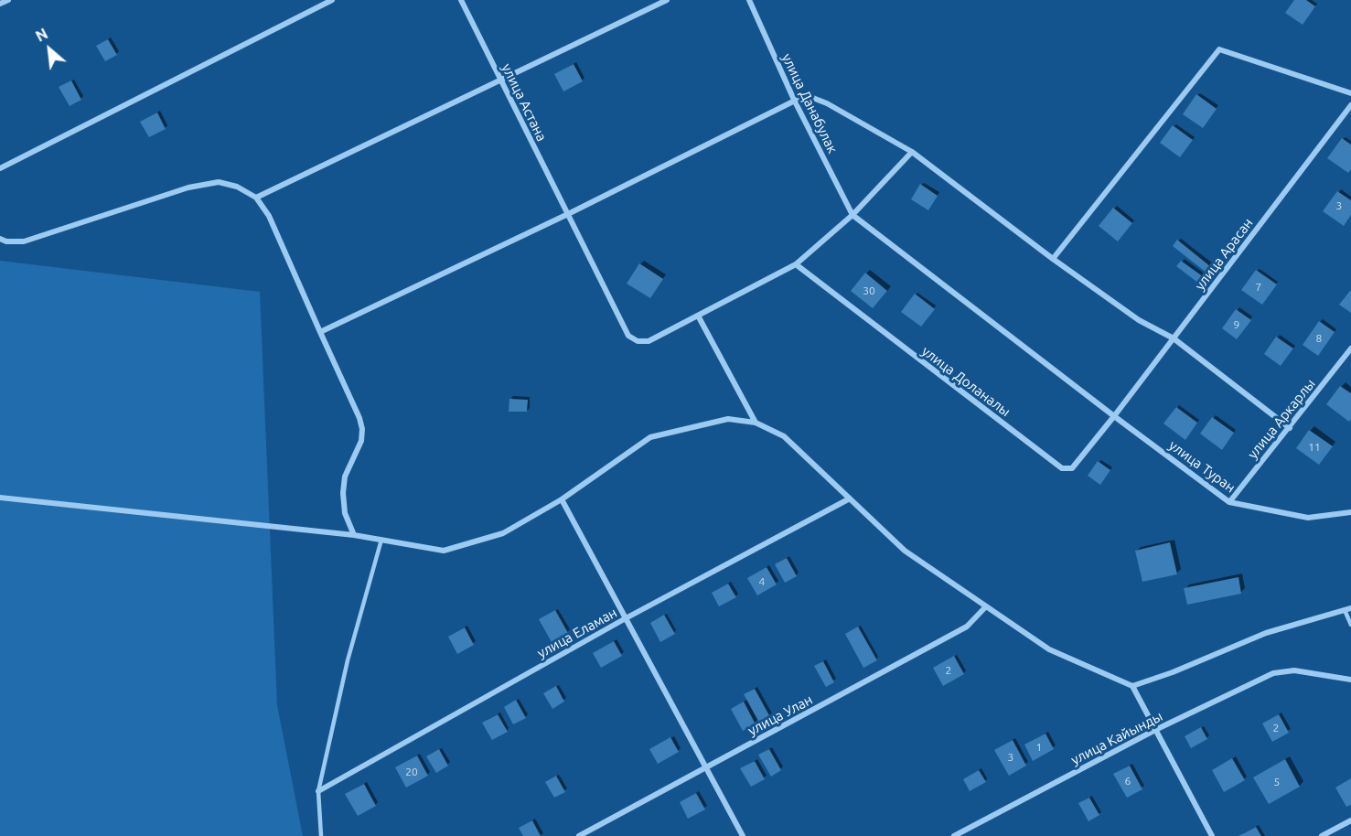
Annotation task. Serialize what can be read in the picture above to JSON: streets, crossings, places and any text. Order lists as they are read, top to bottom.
{
  "streets": {
    "street": [
      "улица Астана",
      "улица Данабулак",
      "улица Арасан",
      "улица Доланалы",
      "улица Аркарлы",
      "улица Туран",
      "улица Еламан",
      "улица Улан",
      "улица Кайынды"
    ]
  },
  "crossings": [
    ["улица Астана", "улица Данабулак"],
    ["улица Астана", "улица Доланалы"],
    ["улица Астана", "улица Туран"],
    ["улица Данабулак", "улица Туран"],
    ["улица Арасан", "улица Доланалы"],
    ["улица Арасан", "улица Туран"],
    ["улица Доланалы", "улица Туран"],
    ["улица Аркарлы", "улица Туран"]
  ],
  "house_numbers": [
    "3",
    "7",
    "30",
    "9",
    "8",
    "11",
    "4",
    "2",
    "2",
    "1",
    "3",
    "20",
    "6",
    "5"
  ],
  "north": "top left"
}
